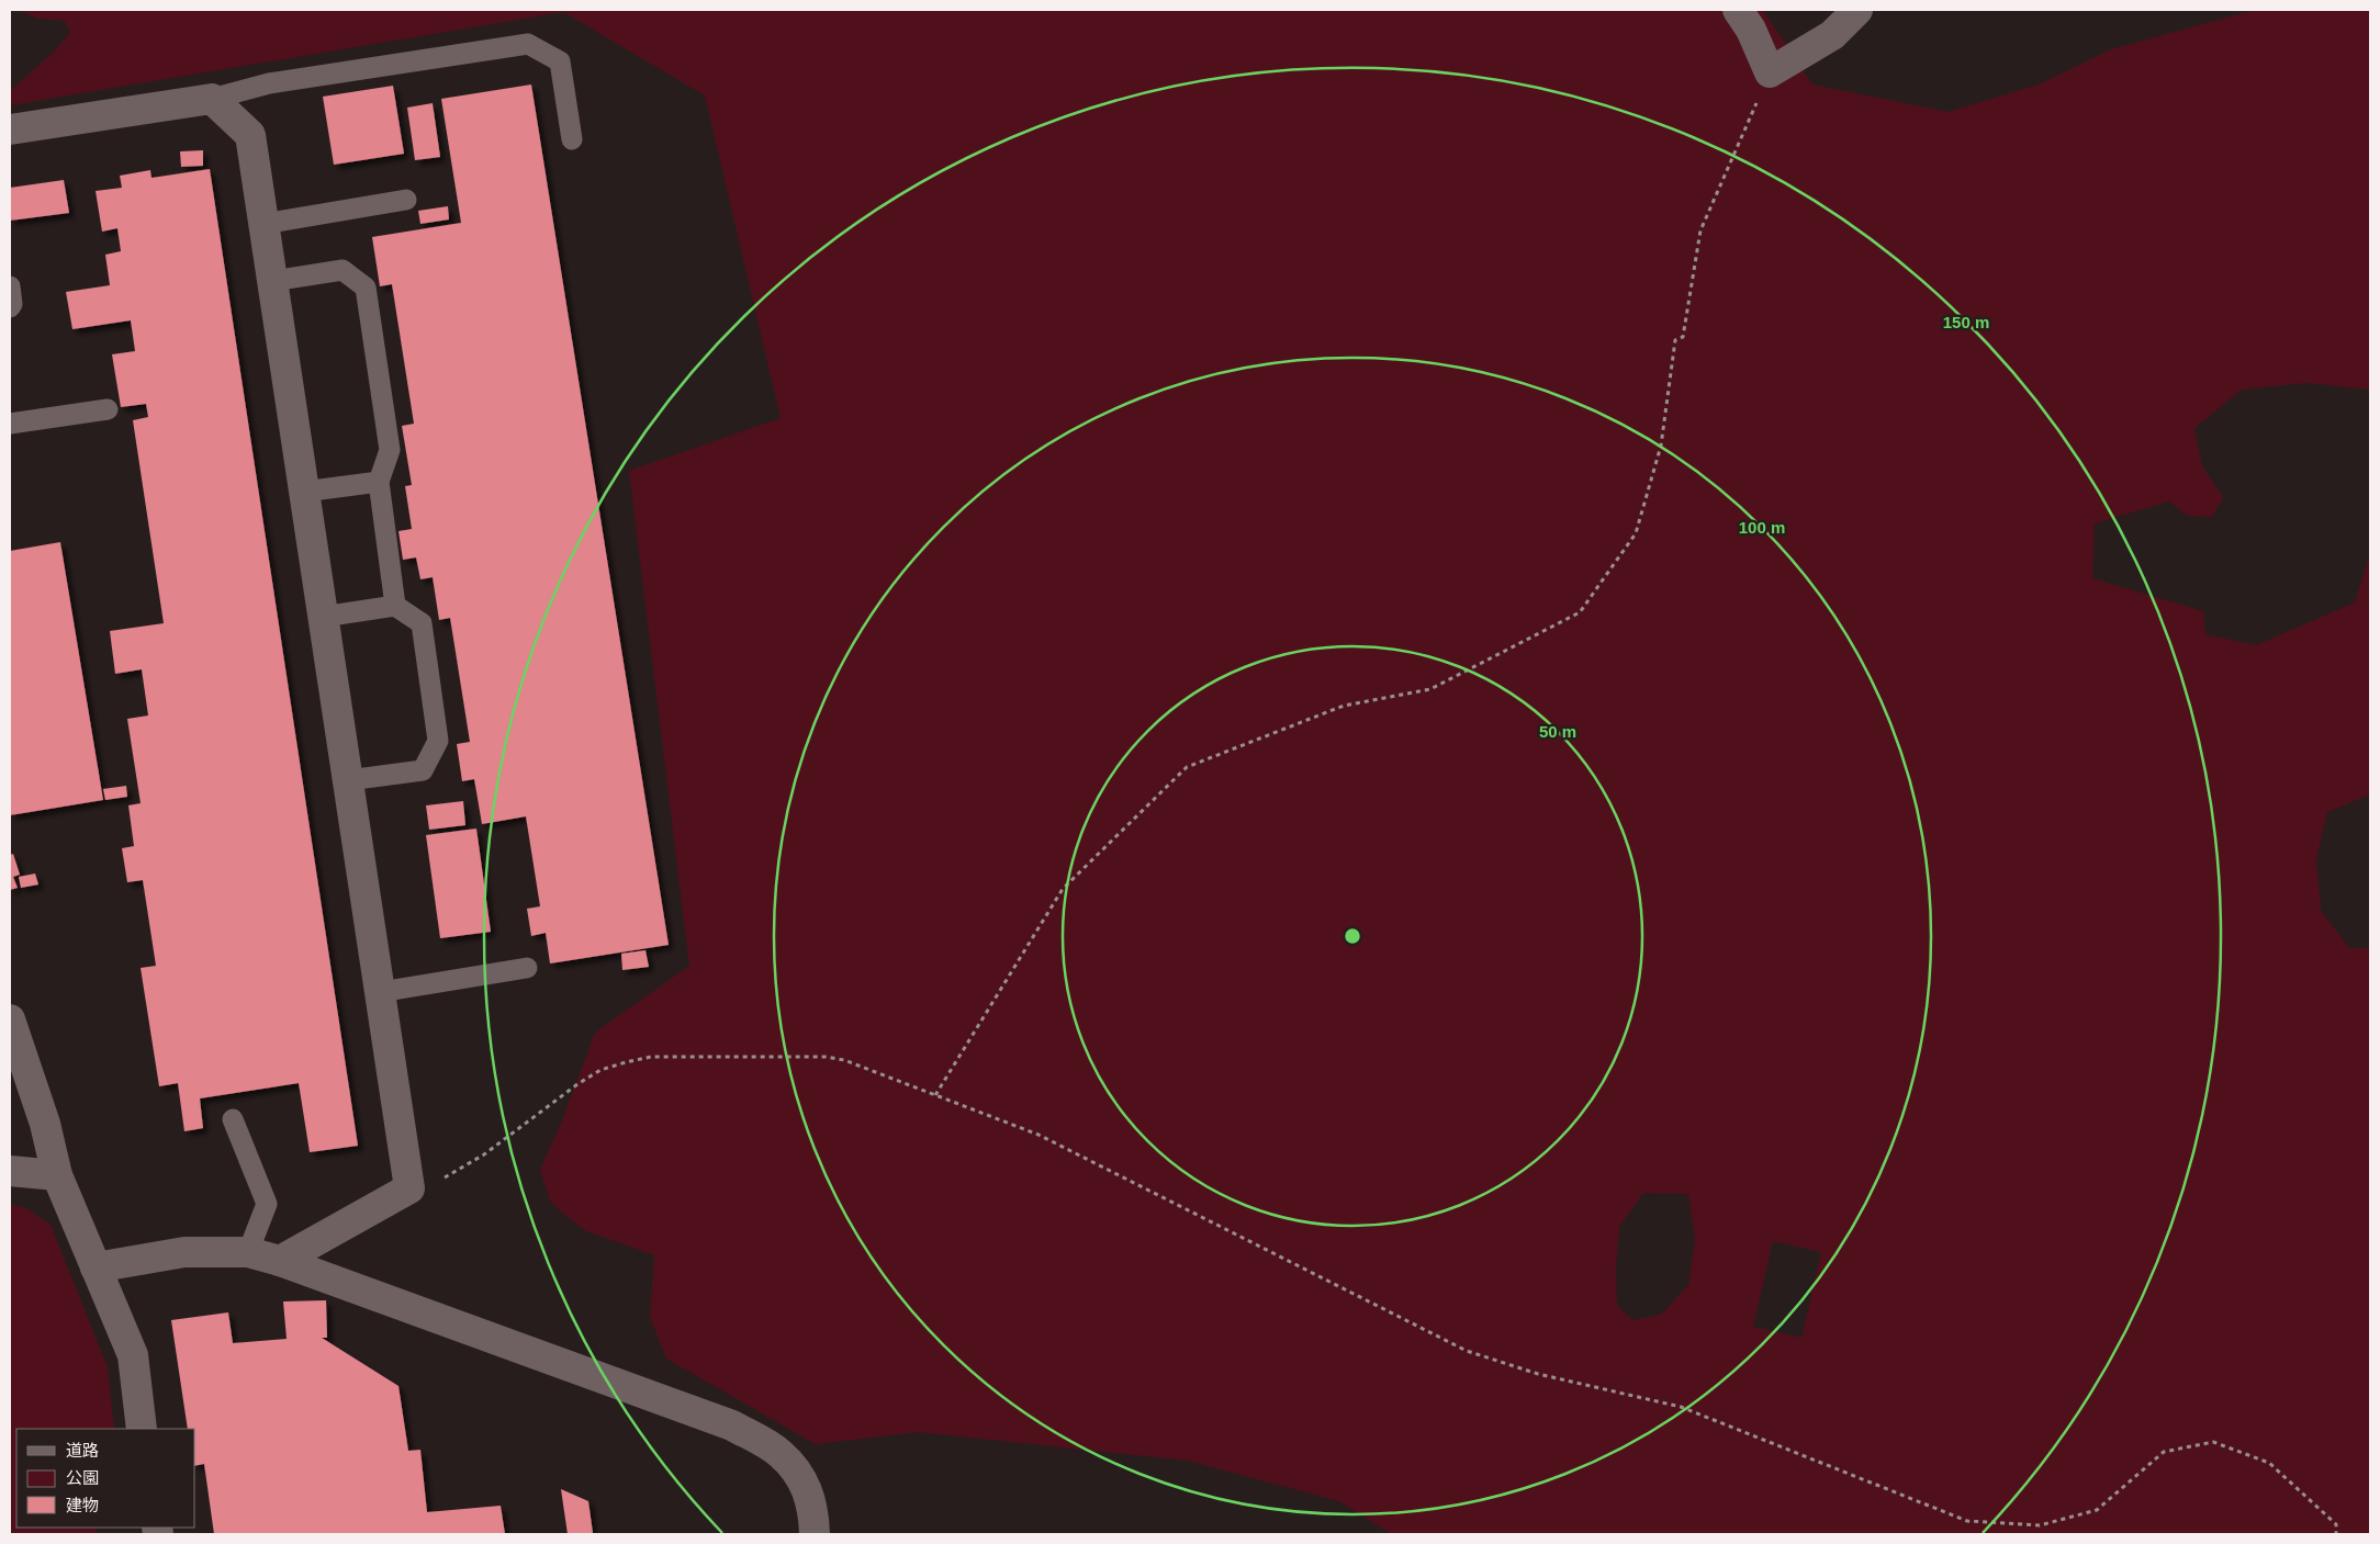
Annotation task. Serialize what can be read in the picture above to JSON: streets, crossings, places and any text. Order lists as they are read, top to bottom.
{
  "legend": ["道路", "公園", "建物"],
  "rings": ["150 m", "100 m", "50 m"]
}
